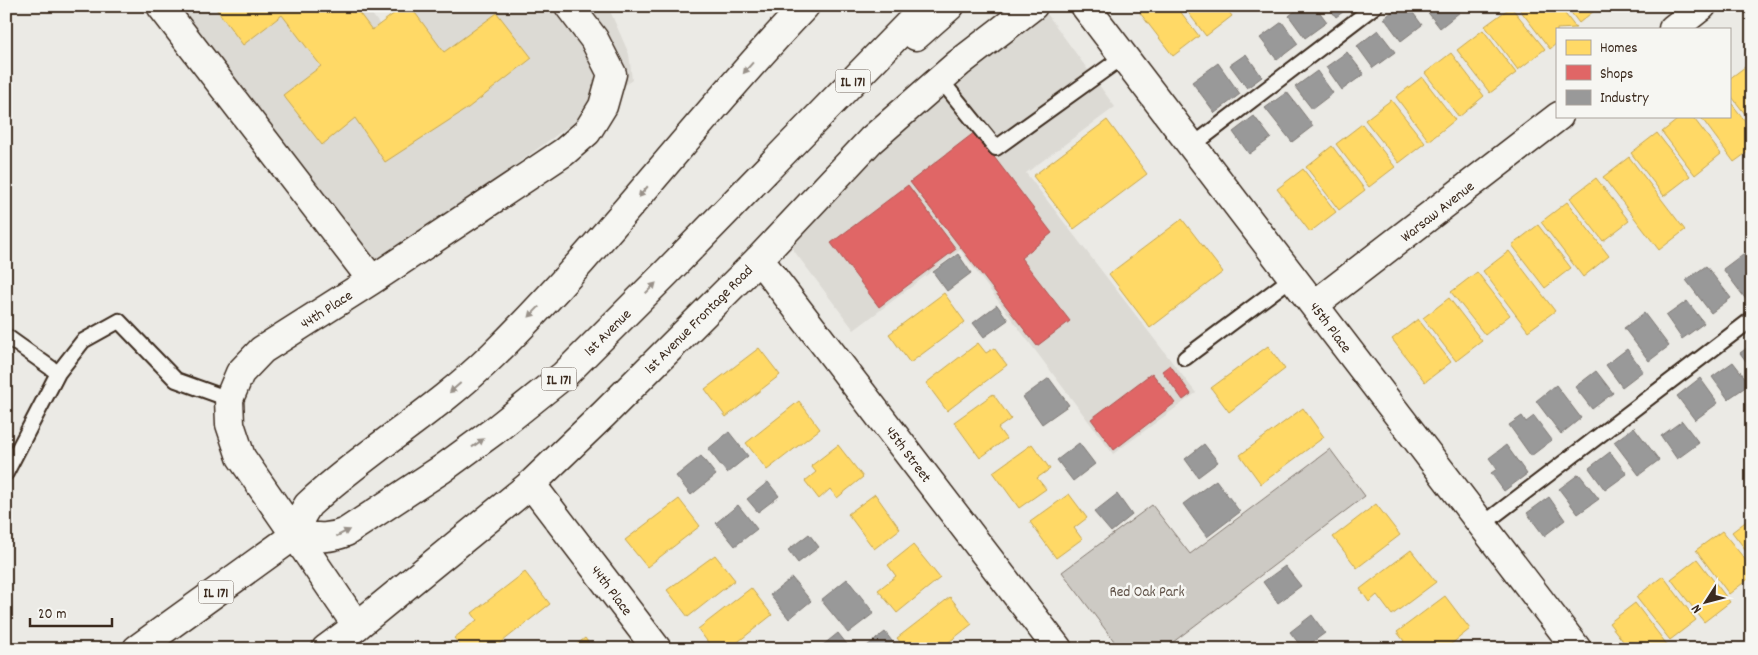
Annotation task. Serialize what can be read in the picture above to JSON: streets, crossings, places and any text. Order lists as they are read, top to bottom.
{
  "streets": {
    "street": [
      "IL 171",
      "Warsaw Avenue",
      "44th Place",
      "1st Avenue Frontage Road",
      "45th Place",
      "1st Avenue",
      "45th Street"
    ]
  },
  "crossings": [
    ["IL 171", "44th Place"],
    ["IL 171", "1st Avenue"],
    ["Warsaw Avenue", "45th Place"],
    ["44th Place", "1st Avenue Frontage Road"],
    ["44th Place", "1st Avenue"],
    ["1st Avenue Frontage Road", "45th Street"]
  ],
  "parks": ["Red Oak Park"],
  "legend": ["Homes", "Shops", "Industry"],
  "scale_bar": "20 m",
  "north": "bottom left"
}
